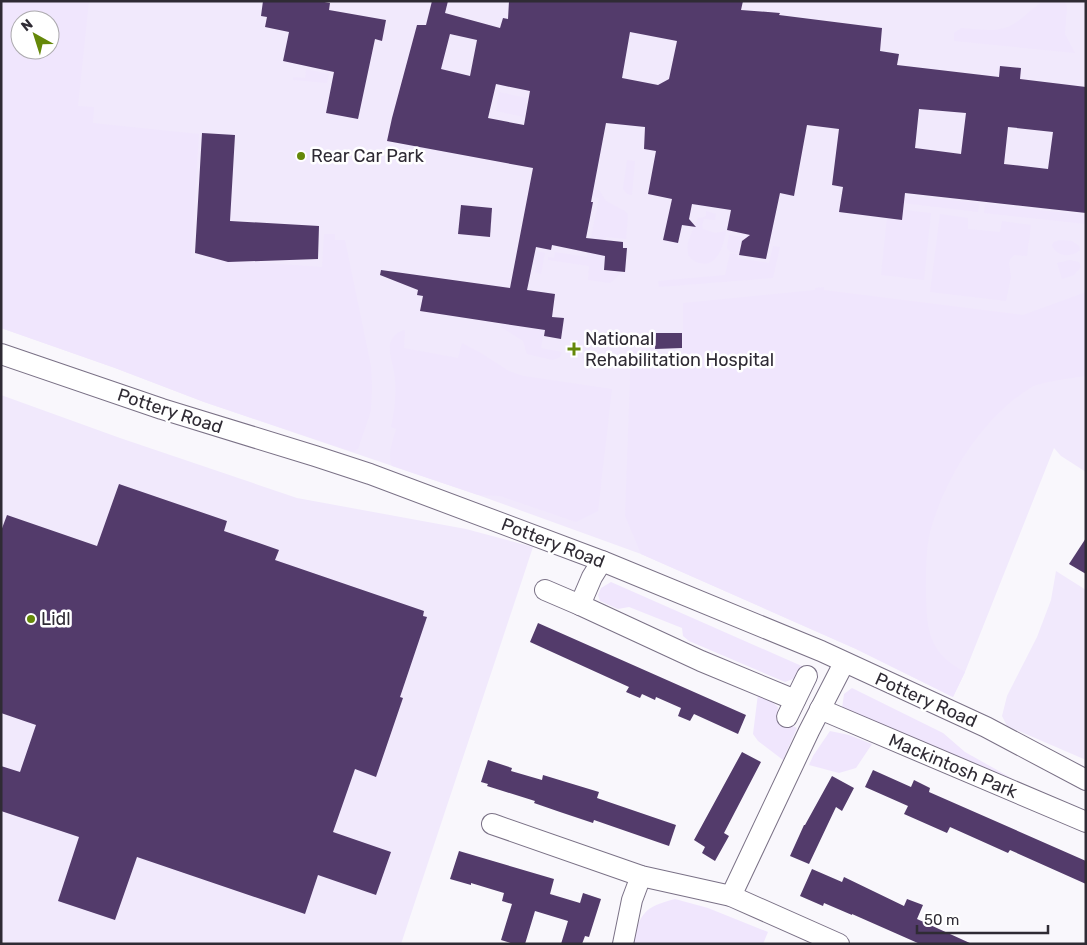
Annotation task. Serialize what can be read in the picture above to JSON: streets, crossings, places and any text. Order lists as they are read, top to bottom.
{
  "streets": {
    "street": ["Pottery Road", "Mackintosh Park"]
  },
  "places": {
    "other": ["Rear Car Park", "Lidl"],
    "health": ["National Rehabilitation Hospital"]
  },
  "scale_bar": "50 m",
  "north": "top left"
}
